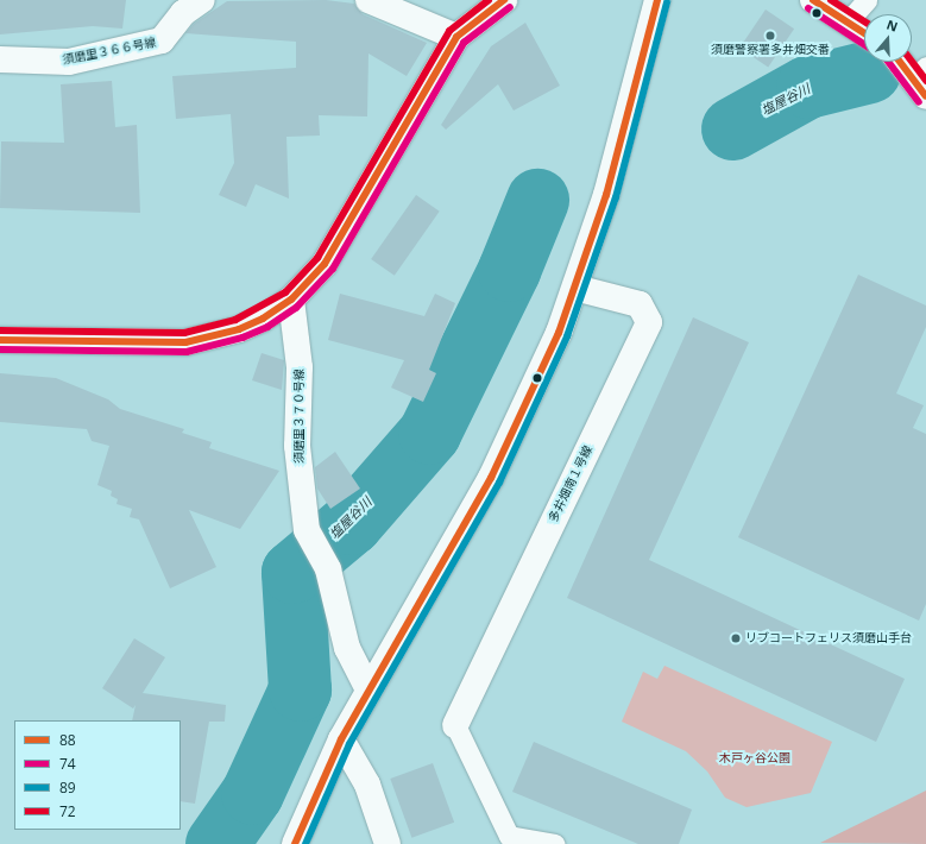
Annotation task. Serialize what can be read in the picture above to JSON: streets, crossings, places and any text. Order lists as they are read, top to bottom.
{
  "streets": {
    "street": ["須磨里３６６号線", "須磨里３７０号線", "多井畑南１号線"]
  },
  "water": ["塩屋谷川"],
  "parks": ["木戸ヶ谷公園"],
  "places": ["須磨警察署多井畑交番", "リブコートフェリス須磨山手台"],
  "lines": [
    "transit line 88",
    "transit line 72",
    "transit line 89",
    "transit line 74"
  ],
  "legend": [
    "88",
    "74",
    "89",
    "72"
  ],
  "north": "top"
}
